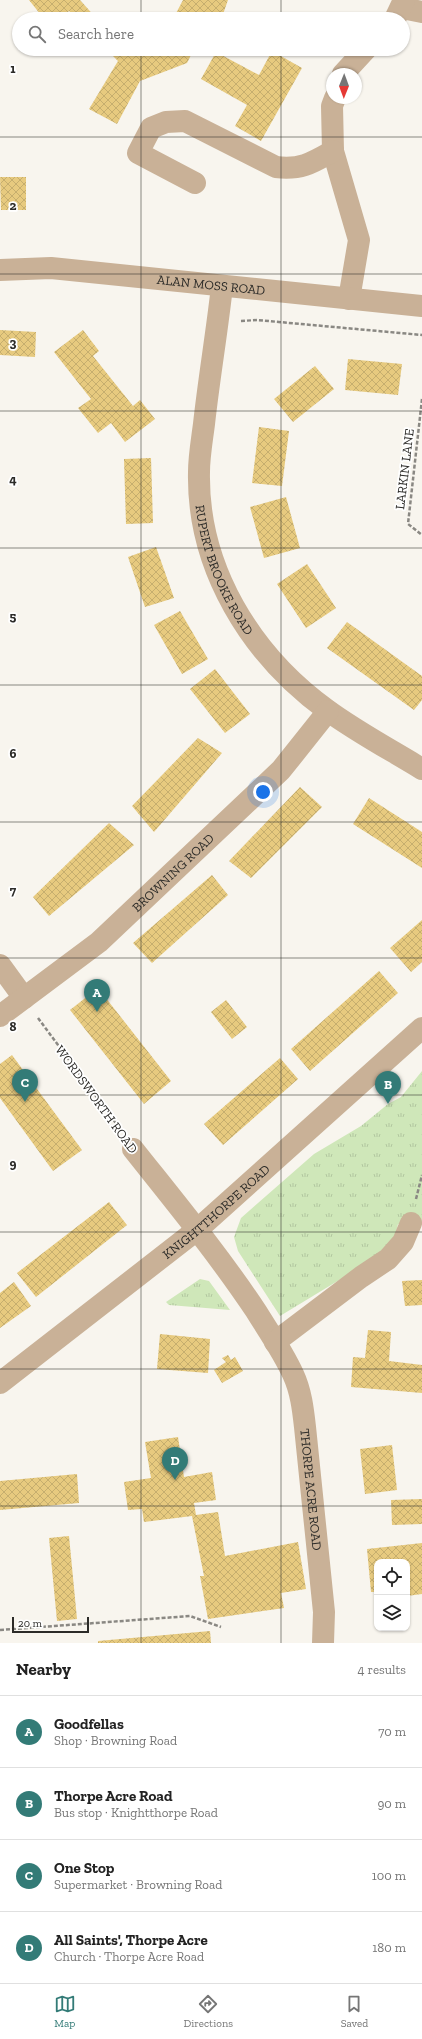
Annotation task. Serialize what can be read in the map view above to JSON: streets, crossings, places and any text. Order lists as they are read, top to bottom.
{
  "streets": {
    "street": [
      "ALAN MOSS ROAD",
      "RUPERT BROOKE ROAD",
      "BROWNING ROAD",
      "WORDSWORTH ROAD",
      "KNIGHTTHORPE ROAD",
      "THORPE ACRE ROAD"
    ],
    "path": ["LARKIN LANE"]
  },
  "crossings": [
    ["ALAN MOSS ROAD", "RUPERT BROOKE ROAD"],
    ["RUPERT BROOKE ROAD", "BROWNING ROAD"],
    ["BROWNING ROAD", "WORDSWORTH ROAD"],
    ["WORDSWORTH ROAD", "KNIGHTTHORPE ROAD"],
    ["WORDSWORTH ROAD", "THORPE ACRE ROAD"],
    ["KNIGHTTHORPE ROAD", "THORPE ACRE ROAD"]
  ],
  "scale_bar": "20 m",
  "north": "bottom",
  "page": {
    "search": "Search here",
    "pins": [
      "A",
      "C",
      "B",
      "D"
    ],
    "scale": "20 m",
    "heading": ["Nearby", "4 results"],
    "list": [
      {
        "mark": "A",
        "name": "Goodfellas",
        "note": "Shop · Browning Road",
        "value": "70 m"
      },
      {
        "mark": "B",
        "name": "Thorpe Acre Road",
        "note": "Bus stop · Knightthorpe Road",
        "value": "90 m"
      },
      {
        "mark": "C",
        "name": "One Stop",
        "note": "Supermarket · Browning Road",
        "value": "100 m"
      },
      {
        "mark": "D",
        "name": "All Saints', Thorpe Acre",
        "note": "Church · Thorpe Acre Road",
        "value": "180 m"
      }
    ],
    "nav": ["Map", "Directions", "Saved"]
  },
  "grid": {
    "rows": [
      "1",
      "2",
      "3",
      "4",
      "5",
      "6",
      "7",
      "8",
      "9"
    ]
  }
}
